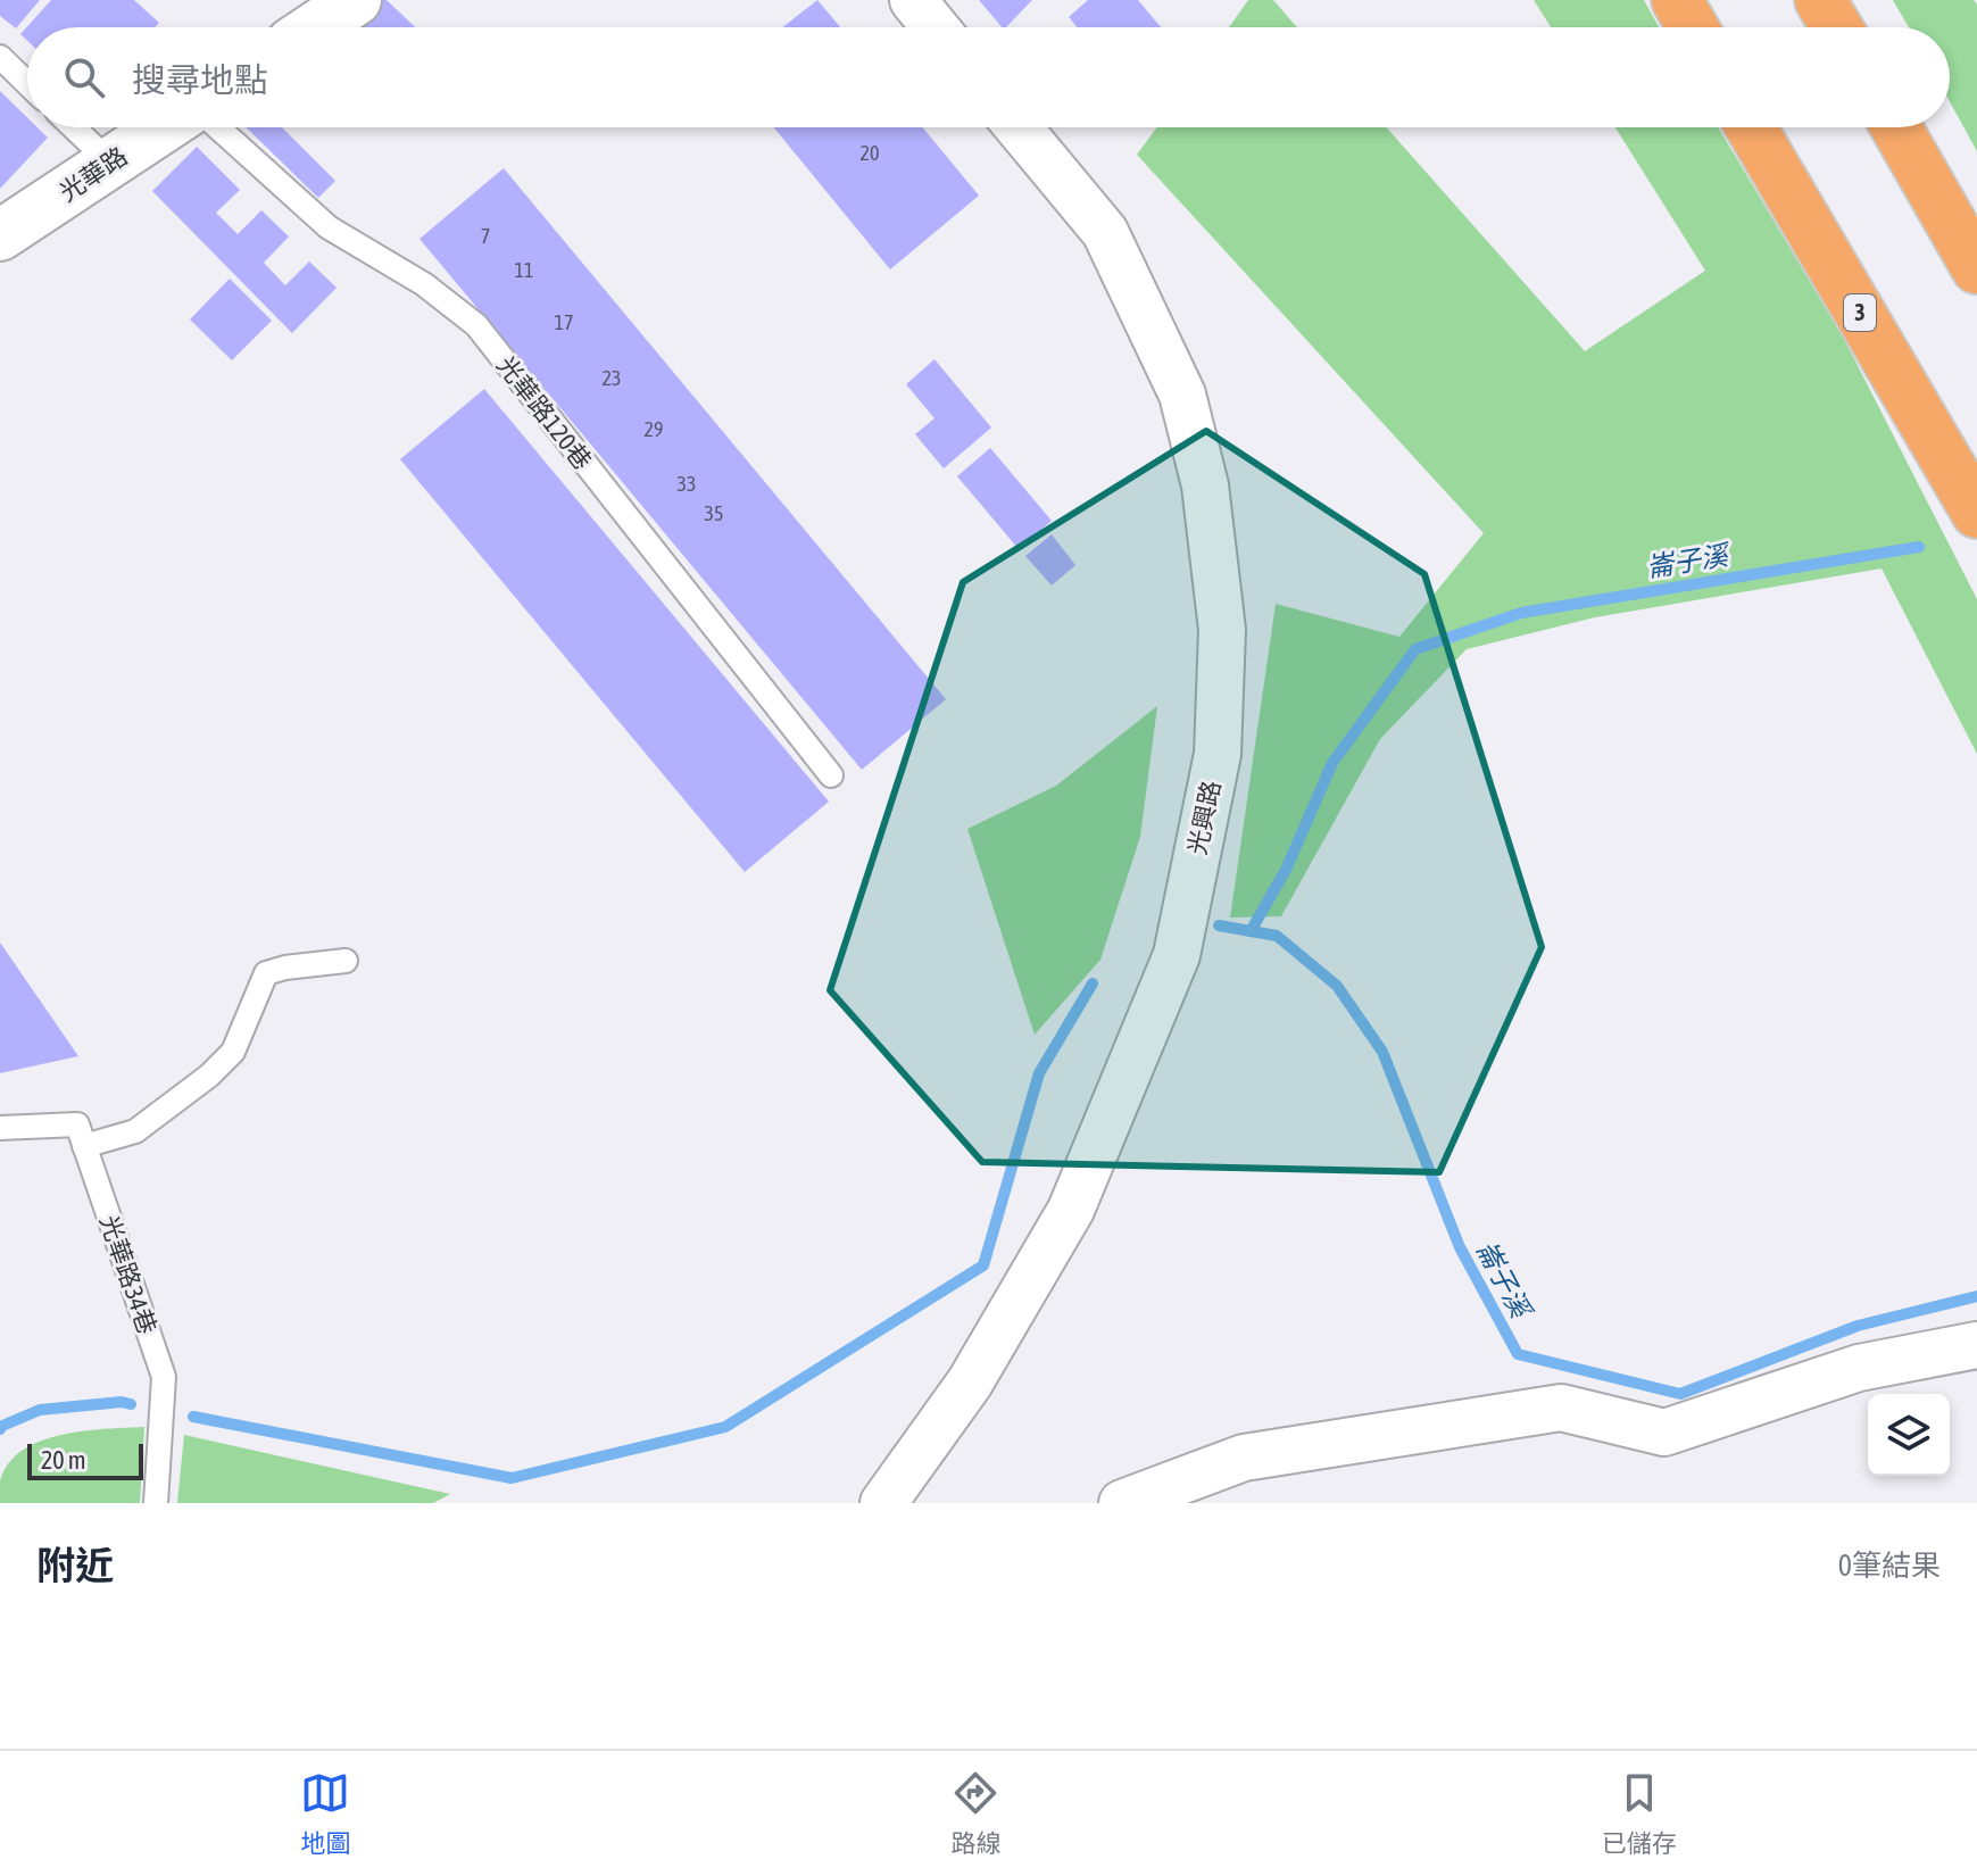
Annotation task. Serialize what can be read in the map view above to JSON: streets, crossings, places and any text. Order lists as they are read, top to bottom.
{
  "streets": {
    "highway": ["3"],
    "street": ["光華路", "光興路"],
    "lane": ["光華路120巷", "光華路34巷"]
  },
  "water": ["崙子溪"],
  "house_numbers": [
    "20",
    "7",
    "11",
    "17",
    "23",
    "29",
    "33",
    "35"
  ],
  "scale_bar": "20 m",
  "page": {
    "search": "搜尋地點",
    "scale": "20 m",
    "heading": ["附近", "0筆結果"],
    "nav": ["地圖", "路線", "已儲存"]
  }
}
